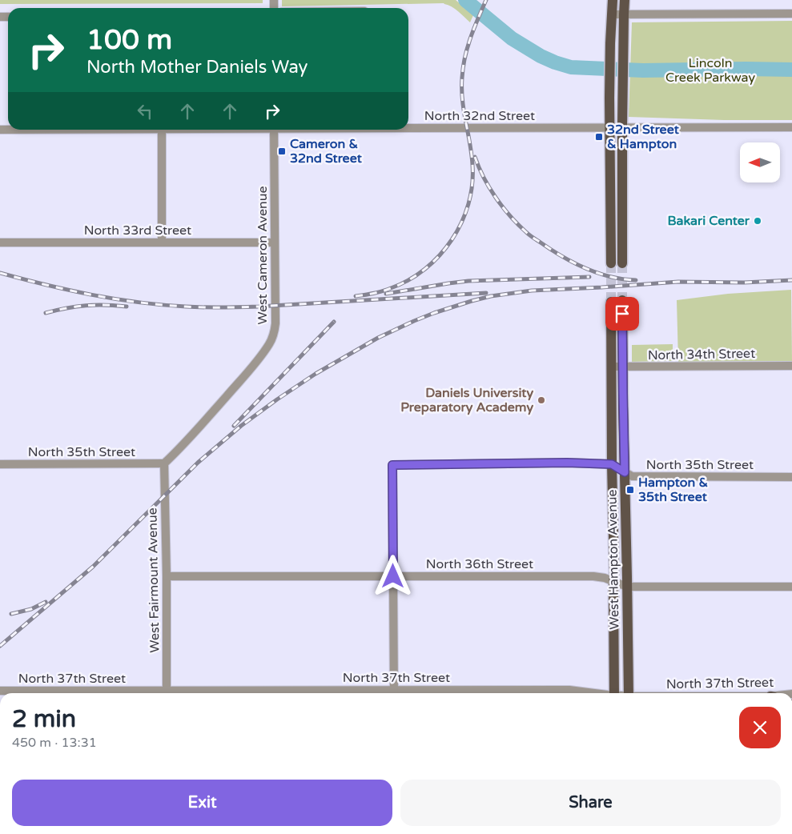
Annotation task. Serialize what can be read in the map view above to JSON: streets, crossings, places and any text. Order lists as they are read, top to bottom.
{
  "streets": {
    "main road": ["West Hampton Avenue"],
    "street": [
      "North 32nd Street",
      "North 33rd Street",
      "West Cameron Avenue",
      "North 34th Street",
      "North 35th Street",
      "North 36th Street",
      "West Fairmount Avenue",
      "North 37th Street"
    ]
  },
  "crossings": [
    ["North 33rd Street", "West Cameron Avenue"],
    ["West Cameron Avenue", "North 35th Street"],
    ["West Cameron Avenue", "West Fairmount Avenue"],
    ["North 34th Street", "West Hampton Avenue"],
    ["North 35th Street", "West Hampton Avenue"],
    ["North 35th Street", "West Fairmount Avenue"],
    ["West Hampton Avenue", "North 36th Street"],
    ["North 36th Street", "West Fairmount Avenue"]
  ],
  "parks": ["Lincoln Creek Parkway"],
  "places": {
    "transit": ["32nd Street & Hampton", "Cameron & 32nd Street", "Hampton & 35th Street"],
    "other": ["Bakari Center", "Daniels University Preparatory Academy"]
  },
  "north": "left",
  "page": {
    "turn": ["100 m", "North Mother Daniels Way"],
    "heading": ["2 min", "450 m · 13:31"],
    "buttons": ["Exit", "Share"]
  }
}
